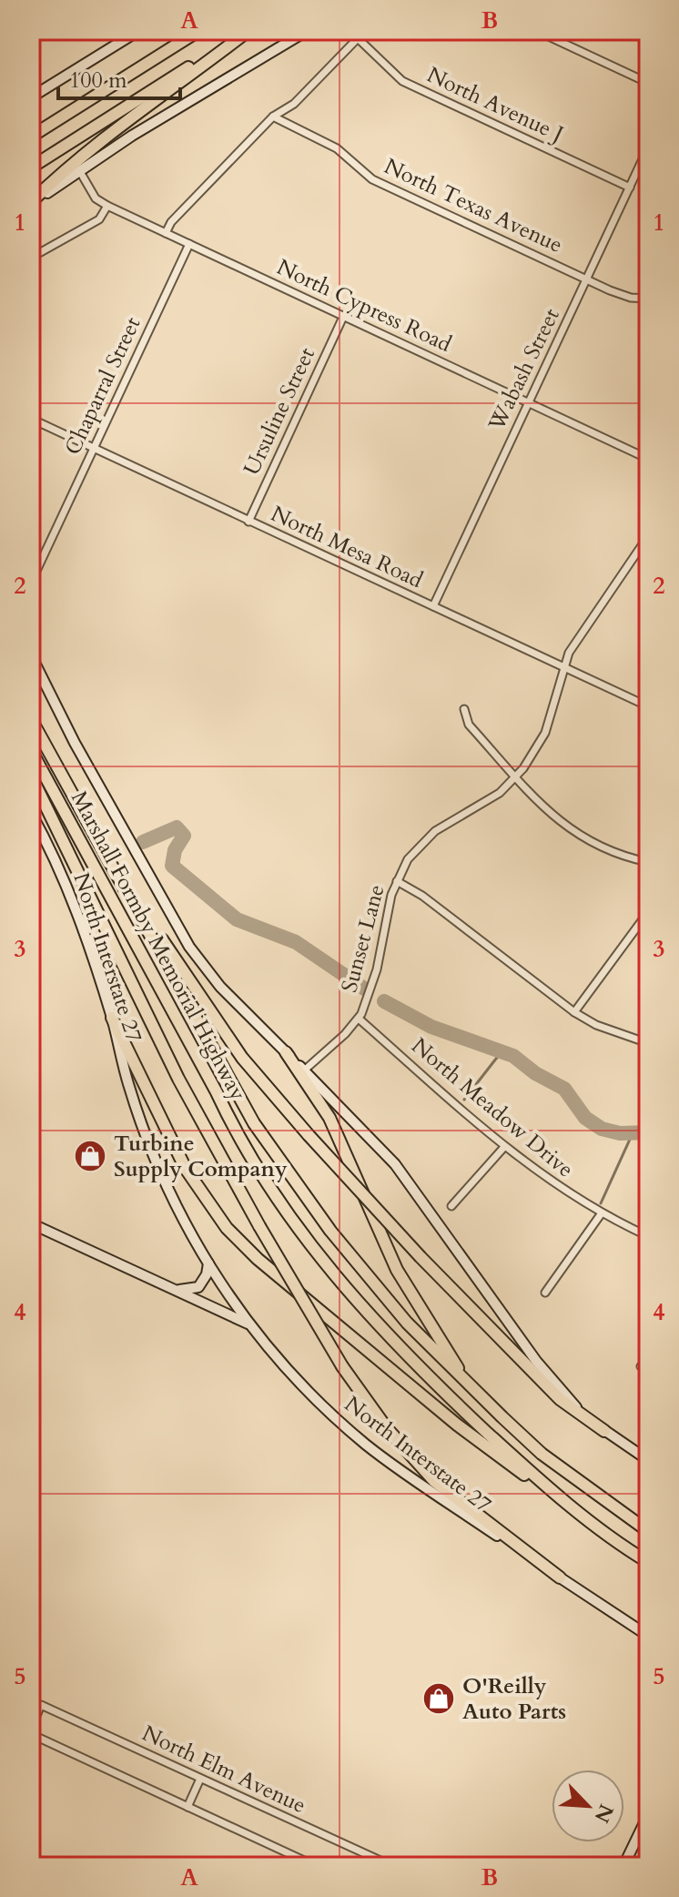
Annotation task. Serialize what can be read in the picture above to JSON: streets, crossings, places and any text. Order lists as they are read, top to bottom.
{
  "streets": {
    "highway": ["Marshall Formby Memorial Highway"],
    "main road": ["North Interstate 27"],
    "street": [
      "North Avenue J",
      "North Texas Avenue",
      "North Cypress Road",
      "Wabash Street",
      "Chaparral Street",
      "Ursuline Street",
      "North Mesa Road",
      "Sunset Lane",
      "North Meadow Drive",
      "North Elm Avenue"
    ]
  },
  "crossings": [
    ["North Avenue J", "North Texas Avenue"],
    ["North Avenue J", "Wabash Street"],
    ["North Texas Avenue", "Wabash Street"],
    ["North Cypress Road", "Wabash Street"],
    ["North Cypress Road", "Chaparral Street"],
    ["North Cypress Road", "Ursuline Street"],
    ["Wabash Street", "North Mesa Road"],
    ["Chaparral Street", "North Mesa Road"],
    ["Ursuline Street", "North Mesa Road"],
    ["North Mesa Road", "Sunset Lane"],
    ["Sunset Lane", "North Meadow Drive"]
  ],
  "places": {
    "shop": ["Turbine Supply Company", "O'Reilly Auto Parts"]
  },
  "scale_bar": "100 m",
  "north": "bottom right",
  "grid": {
    "columns": ["A", "B"],
    "rows": [
      "1",
      "2",
      "3",
      "4",
      "5"
    ]
  }
}
